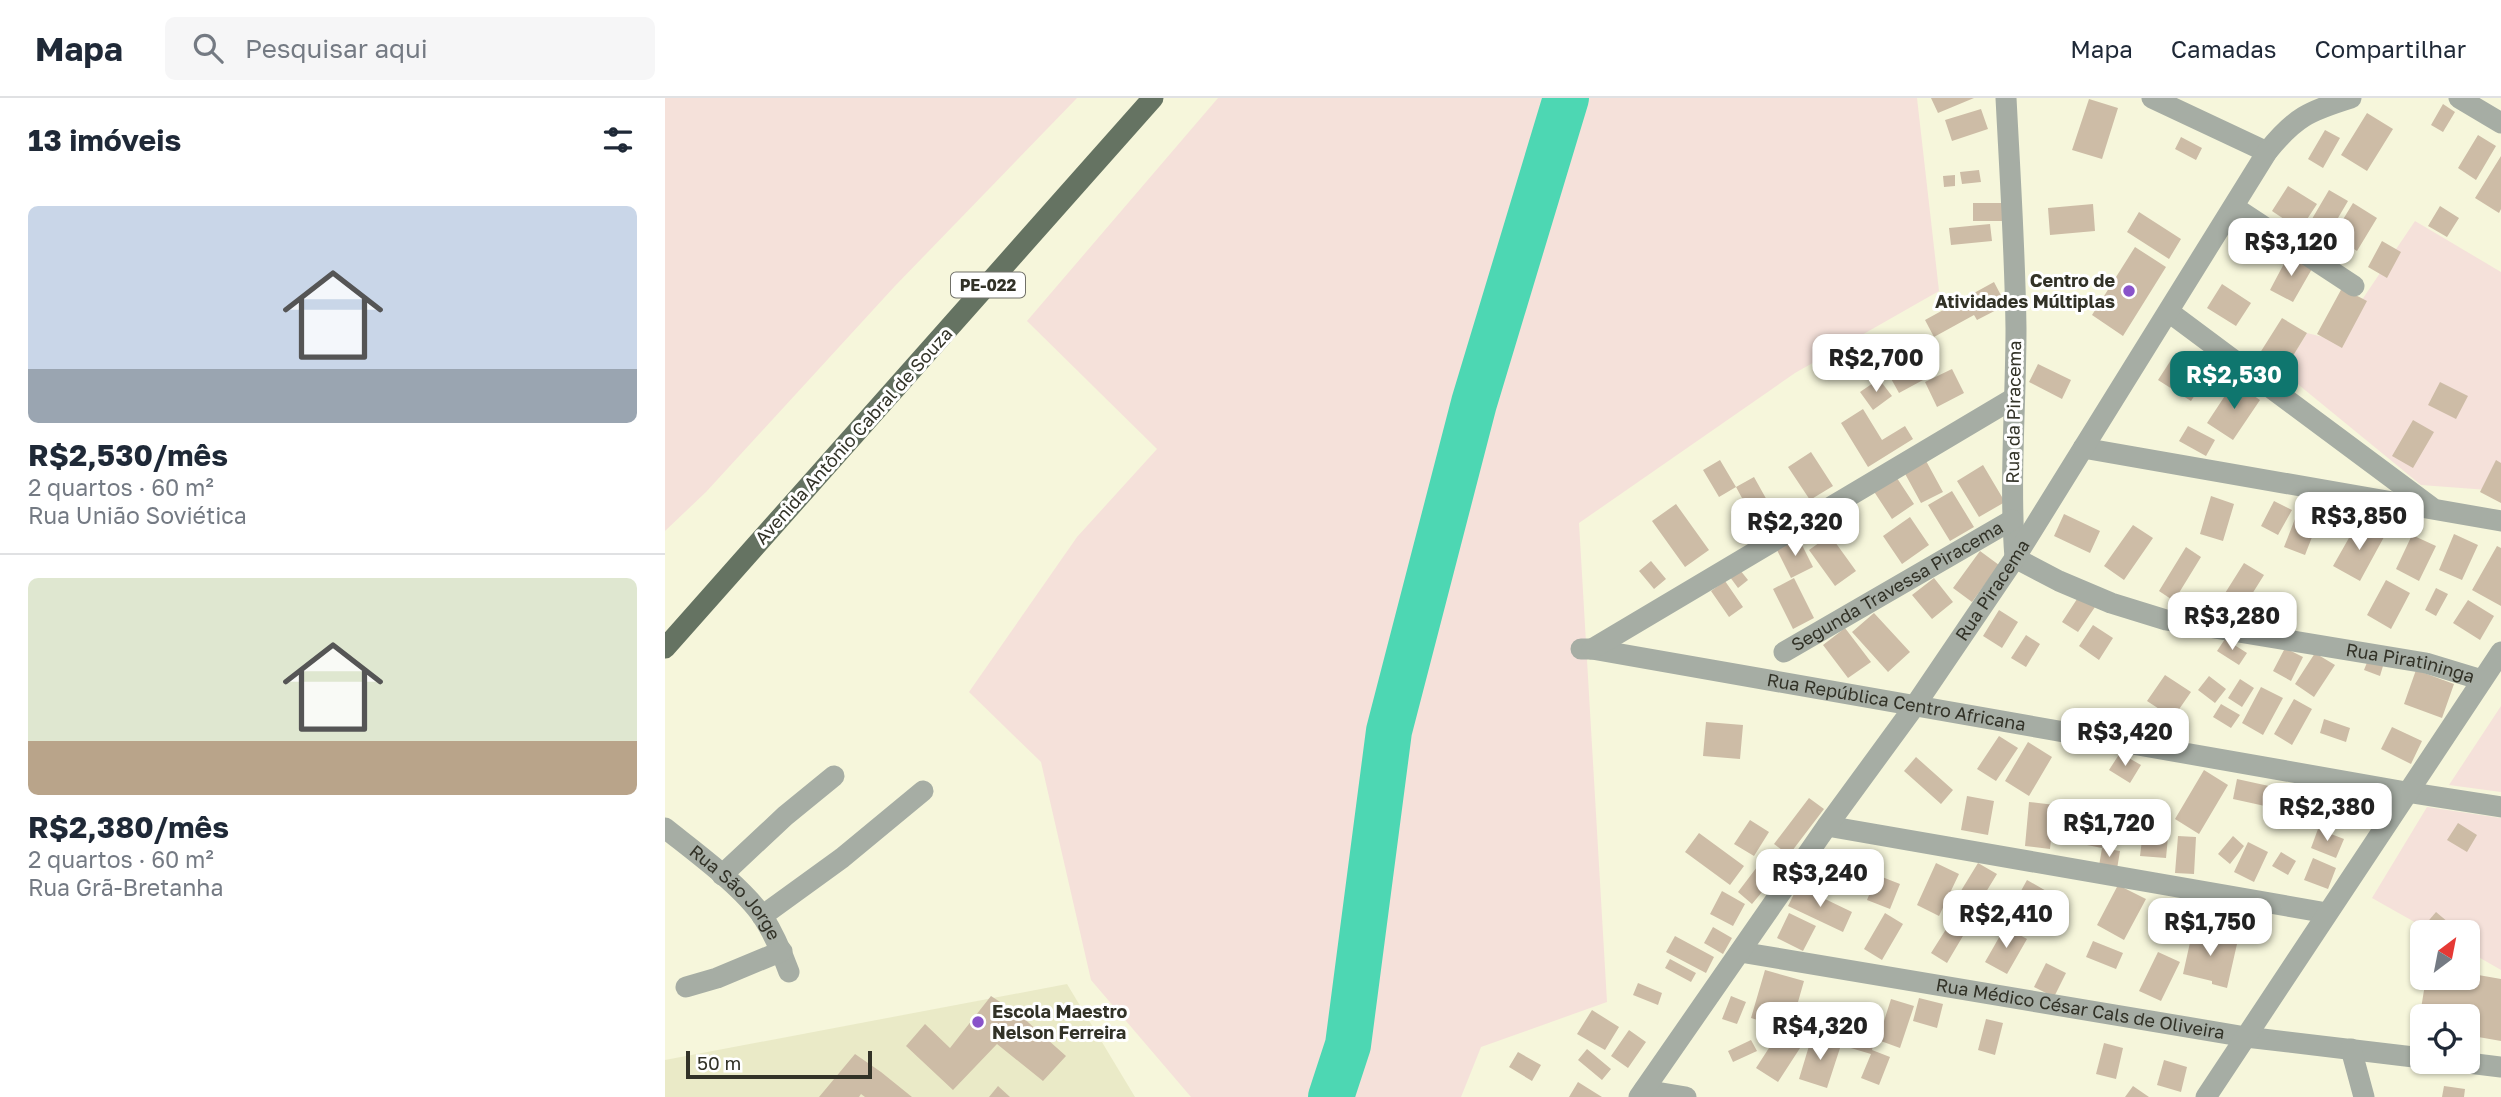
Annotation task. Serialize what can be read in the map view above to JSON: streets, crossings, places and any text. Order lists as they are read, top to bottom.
{
  "streets": {
    "main road": ["PE-022", "Avenida Antônio Cabral de Souza"],
    "street": [
      "Rua da Piracema",
      "Segunda Travessa Piracema",
      "Rua Piracema",
      "Rua Piratininga",
      "Rua República Centro Africana",
      "Rua São Jorge",
      "Rua Médico César Cals de Oliveira"
    ]
  },
  "crossings": [
    ["Rua da Piracema", "Segunda Travessa Piracema"],
    ["Rua da Piracema", "Rua Piracema"],
    ["Rua da Piracema", "Rua Piratininga"],
    ["Rua da Piracema", "Rua República Centro Africana"],
    ["Rua Piracema", "Rua Piratininga"],
    ["Rua Piracema", "Rua República Centro Africana"],
    ["Rua Piracema", "Rua Médico César Cals de Oliveira"]
  ],
  "places": ["Centro de Atividades Múltiplas", "Escola Maestro Nelson Ferreira"],
  "scale_bar": "50 m",
  "north": "top right",
  "page": {
    "header": "Mapa",
    "search": "Pesquisar aqui",
    "nav": ["Mapa", "Camadas", "Compartilhar"],
    "heading": "13 imóveis",
    "list": [
      {
        "name": "R$2,530/mês",
        "note": "2 quartos · 60 m² · Rua União Soviética"
      },
      {
        "name": "R$2,380/mês",
        "note": "2 quartos · 60 m² · Rua Grã-Bretanha"
      }
    ],
    "price": [
      "R$3,120",
      "R$2,700",
      "R$2,530",
      "R$3,850",
      "R$2,320",
      "R$3,280",
      "R$3,420",
      "R$2,380",
      "R$1,720",
      "R$3,240",
      "R$2,410",
      "R$1,750",
      "R$4,320"
    ],
    "scale": "50 m"
  }
}
